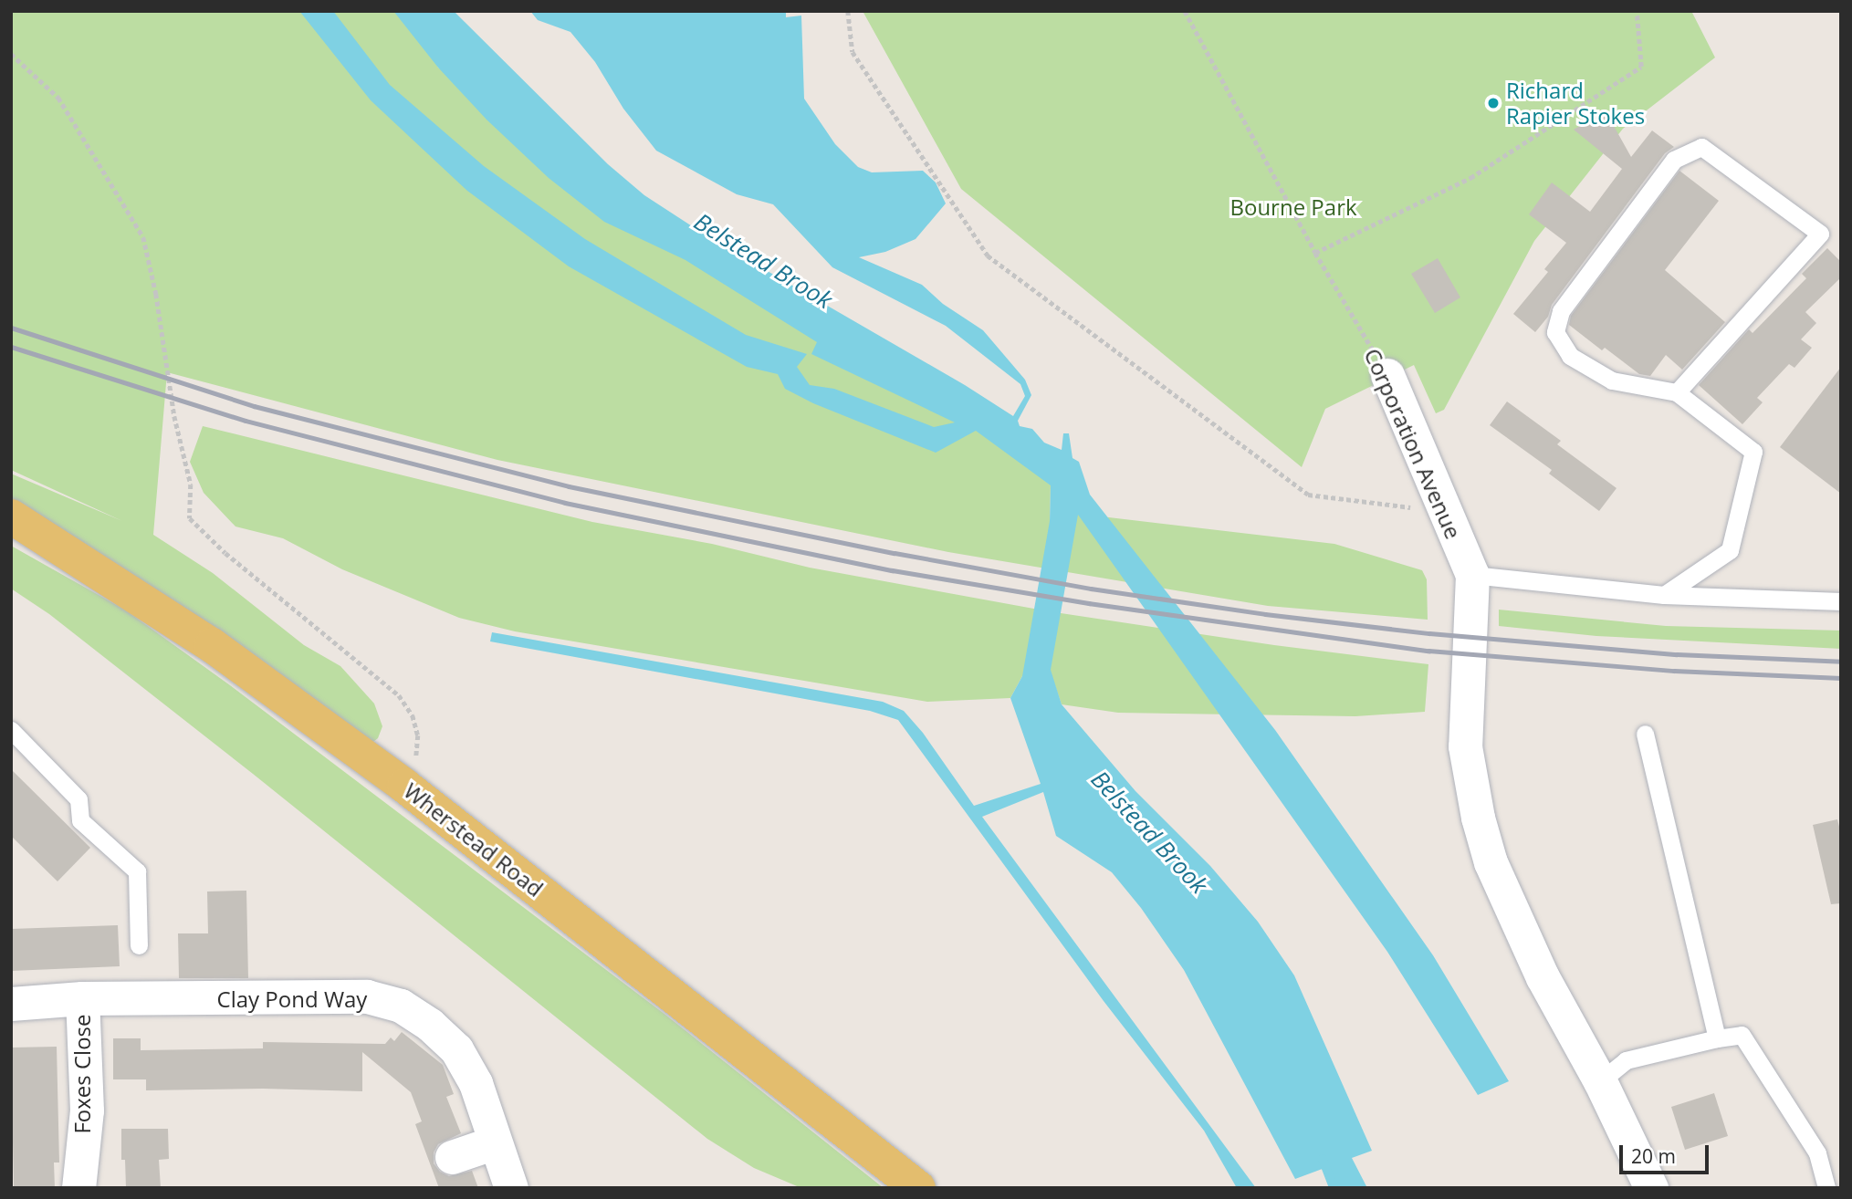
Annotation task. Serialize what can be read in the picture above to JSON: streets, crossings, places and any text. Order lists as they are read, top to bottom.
{
  "streets": {
    "main road": ["Wherstead Road"],
    "street": ["Corporation Avenue", "Clay Pond Way", "Foxes Close"]
  },
  "crossings": [
    ["Clay Pond Way", "Foxes Close"]
  ],
  "water": ["Belstead Brook"],
  "parks": ["Bourne Park"],
  "places": ["Richard Rapier Stokes"],
  "scale_bar": "20 m"
}
